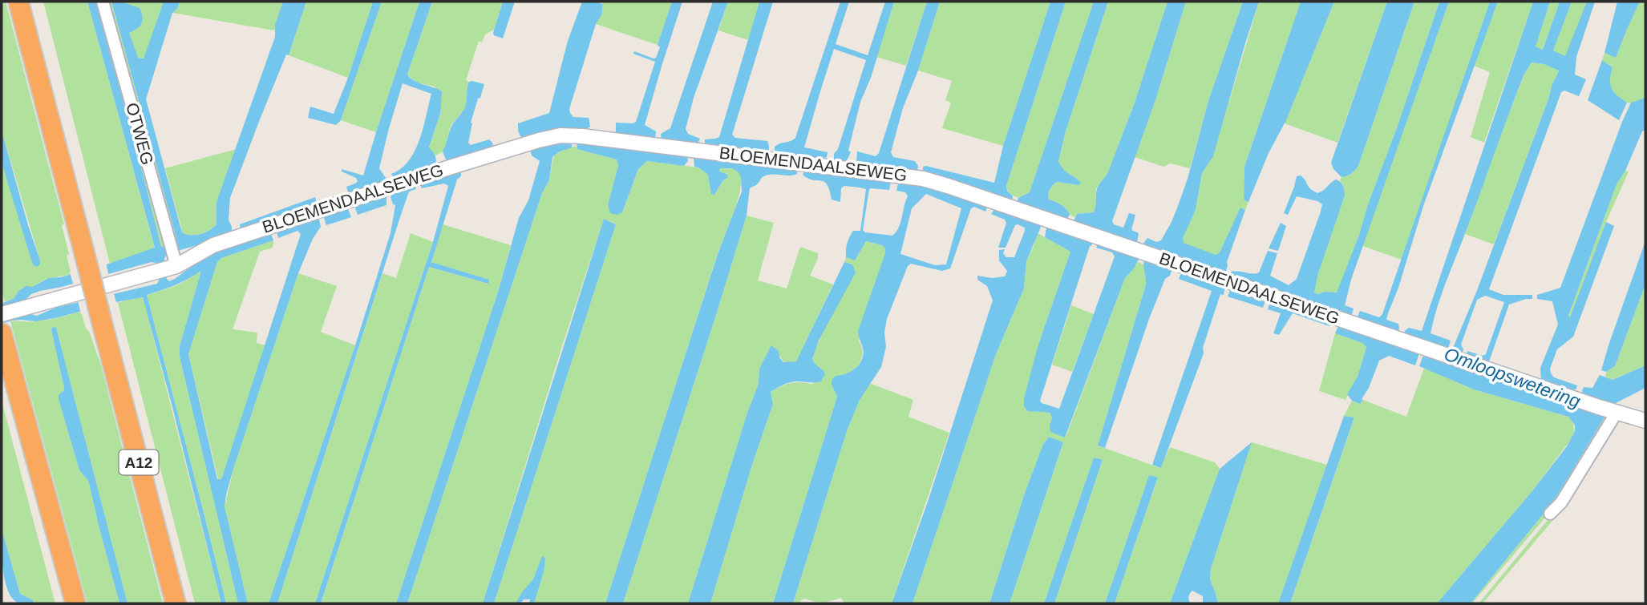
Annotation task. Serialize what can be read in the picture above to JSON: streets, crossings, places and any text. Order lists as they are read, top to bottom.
{
  "streets": {
    "highway": ["A12"],
    "street": ["OTWEG", "BLOEMENDAALSEWEG"]
  },
  "crossings": [
    ["OTWEG", "BLOEMENDAALSEWEG"]
  ],
  "water": ["Omloopswetering"]
}
